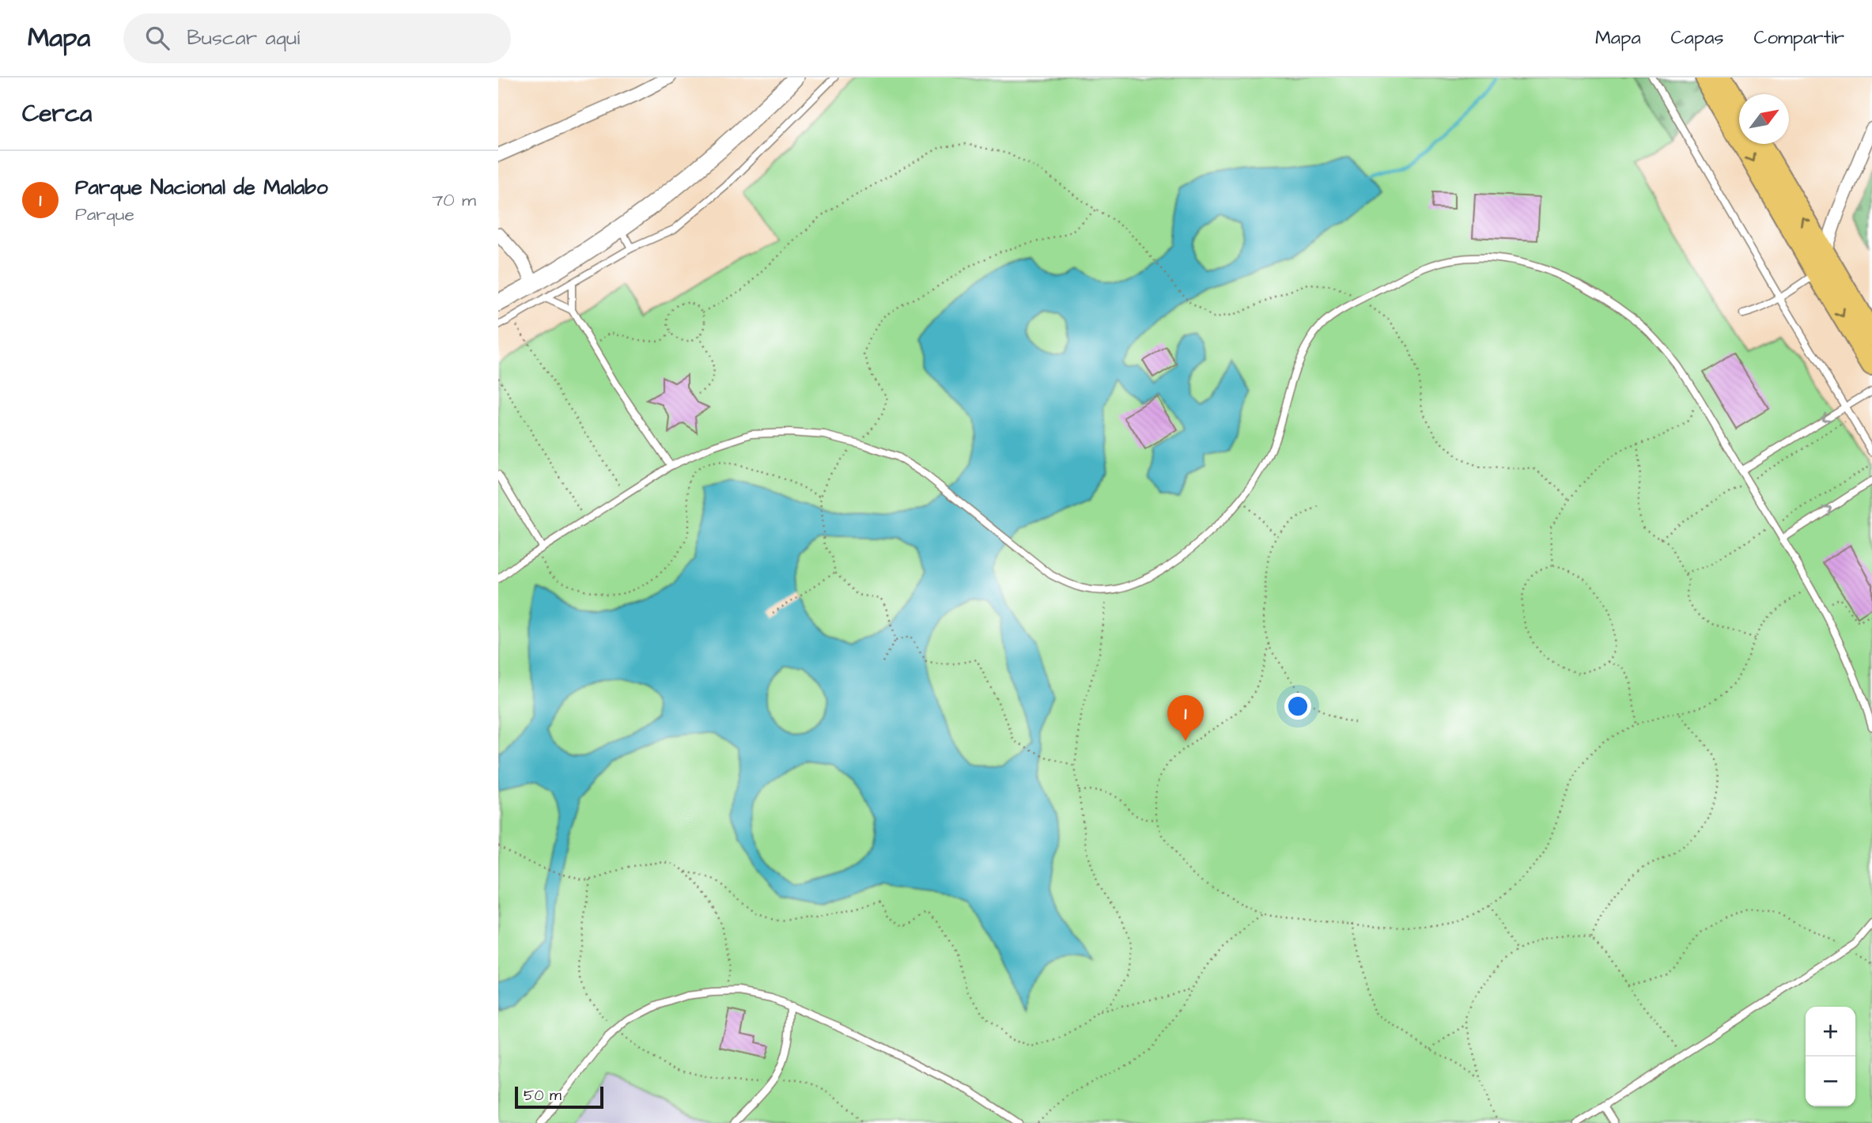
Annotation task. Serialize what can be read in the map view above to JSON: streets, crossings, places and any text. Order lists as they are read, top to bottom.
{
  "scale_bar": "50 m",
  "north": "top right",
  "page": {
    "header": "Mapa",
    "search": "Buscar aquí",
    "nav": ["Mapa", "Capas", "Compartir"],
    "heading": "Cerca",
    "list": [
      {
        "mark": "1",
        "name": "Parque Nacional de Malabo",
        "note": "Parque",
        "value": "70 m"
      }
    ],
    "pins": "1",
    "map_buttons": ["+", "−"],
    "scale": "50 m"
  }
}
